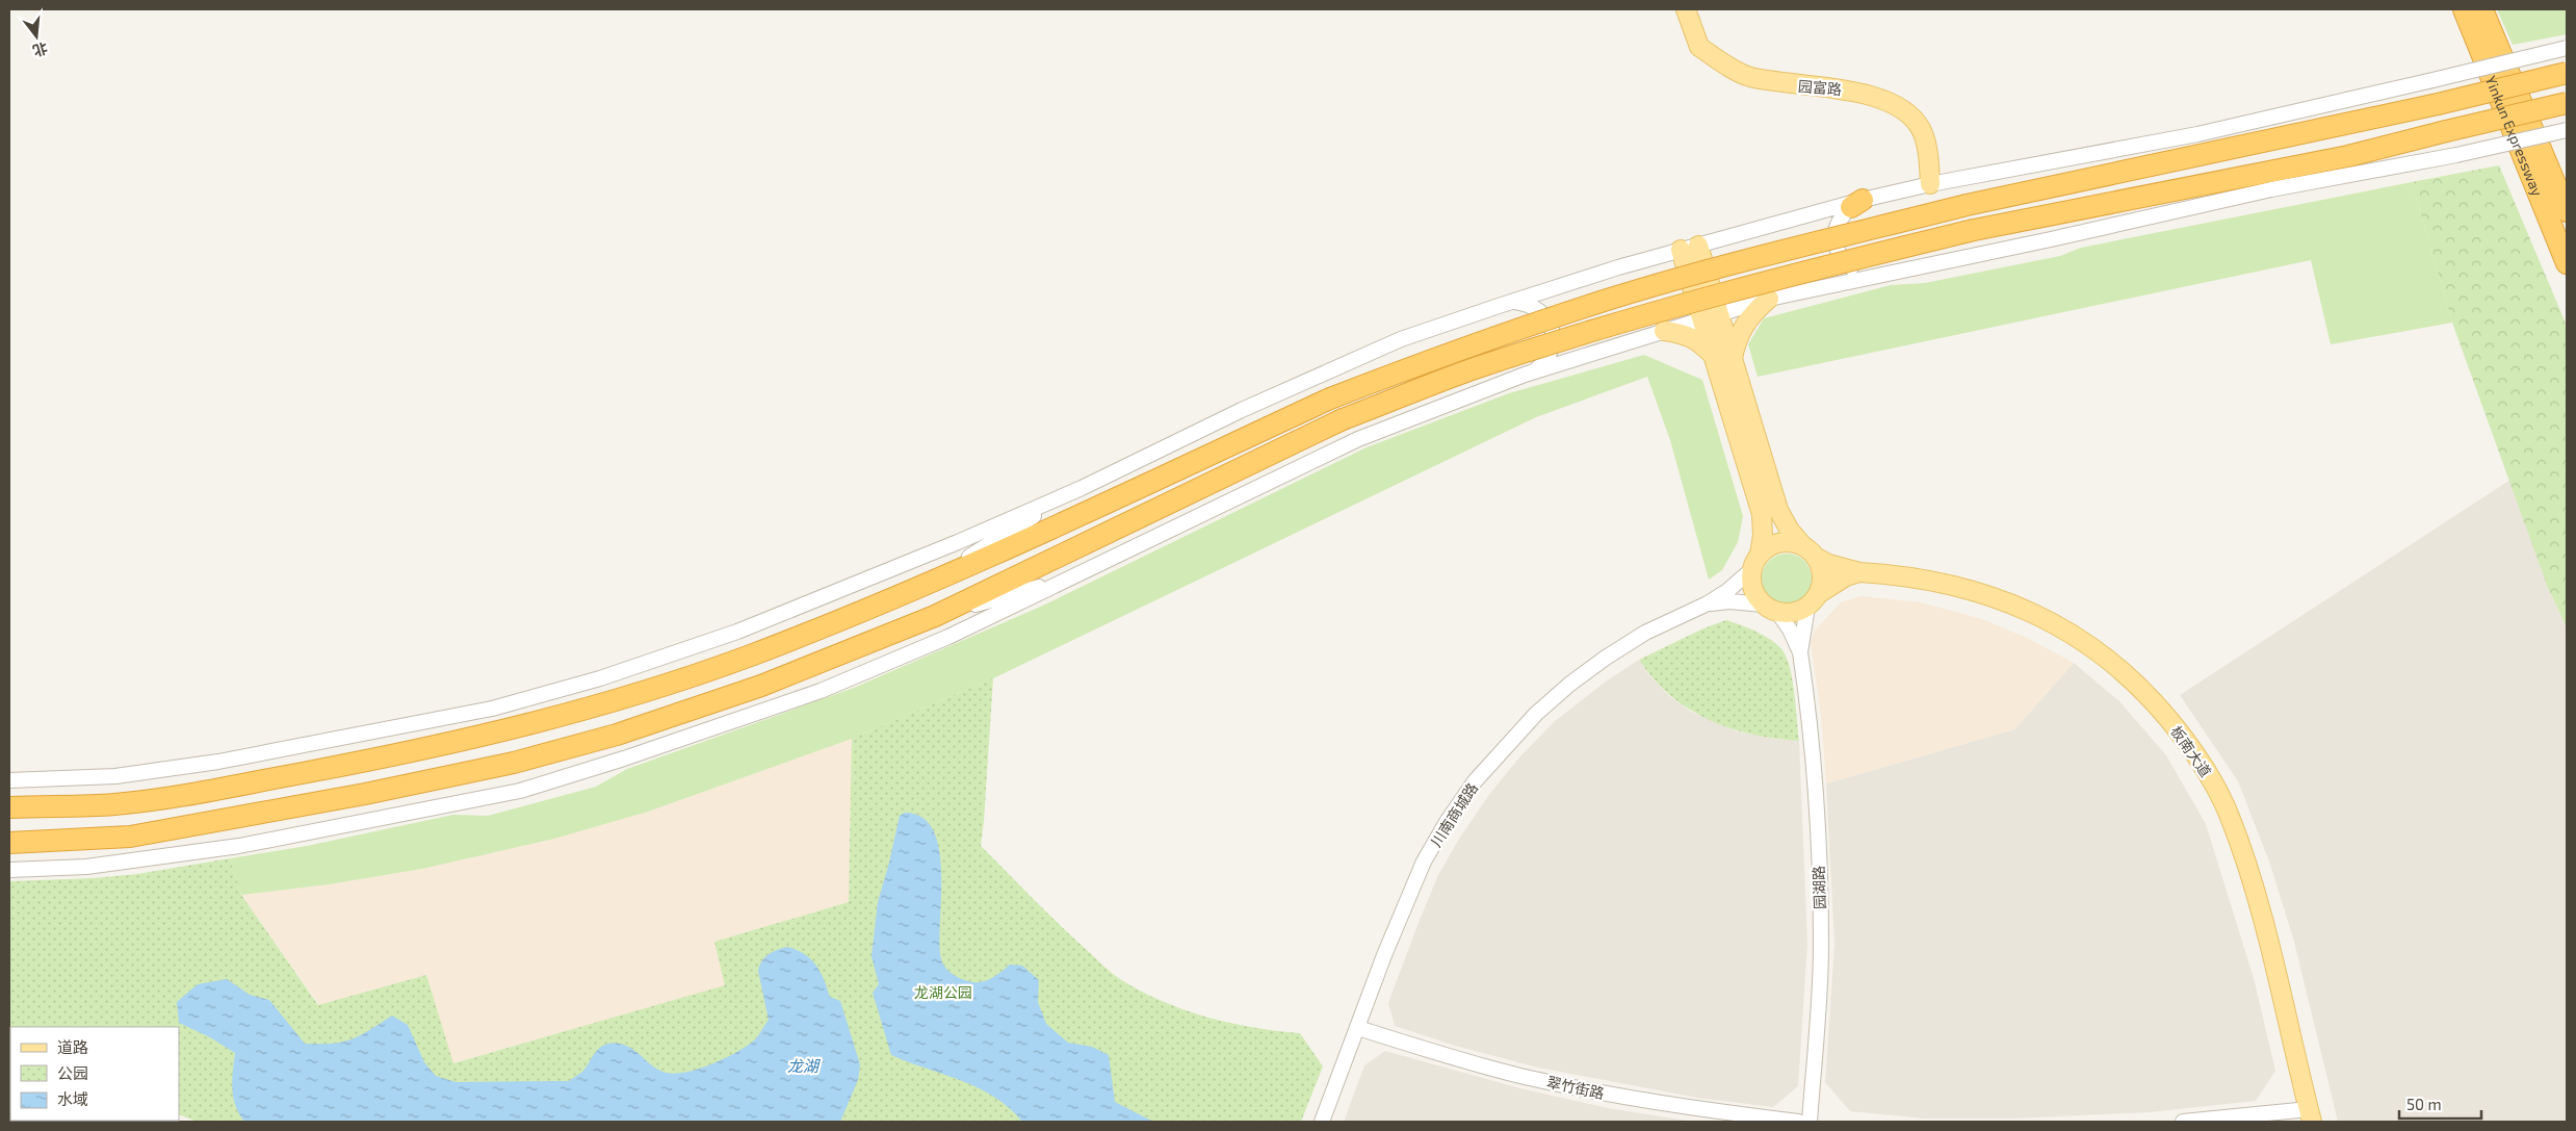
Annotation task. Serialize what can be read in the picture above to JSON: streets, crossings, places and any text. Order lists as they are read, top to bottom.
{
  "streets": {
    "highway": ["Yinkun Expressway"],
    "main road": ["园富路", "板南大道"],
    "street": ["川南商城路", "园湖路", "翠竹街路"]
  },
  "crossings": [
    ["川南商城路", "翠竹街路"]
  ],
  "water": ["龙湖"],
  "parks": ["龙湖公园"],
  "legend": ["道路", "公园", "水域"],
  "scale_bar": "50 m",
  "north": "bottom"
}
